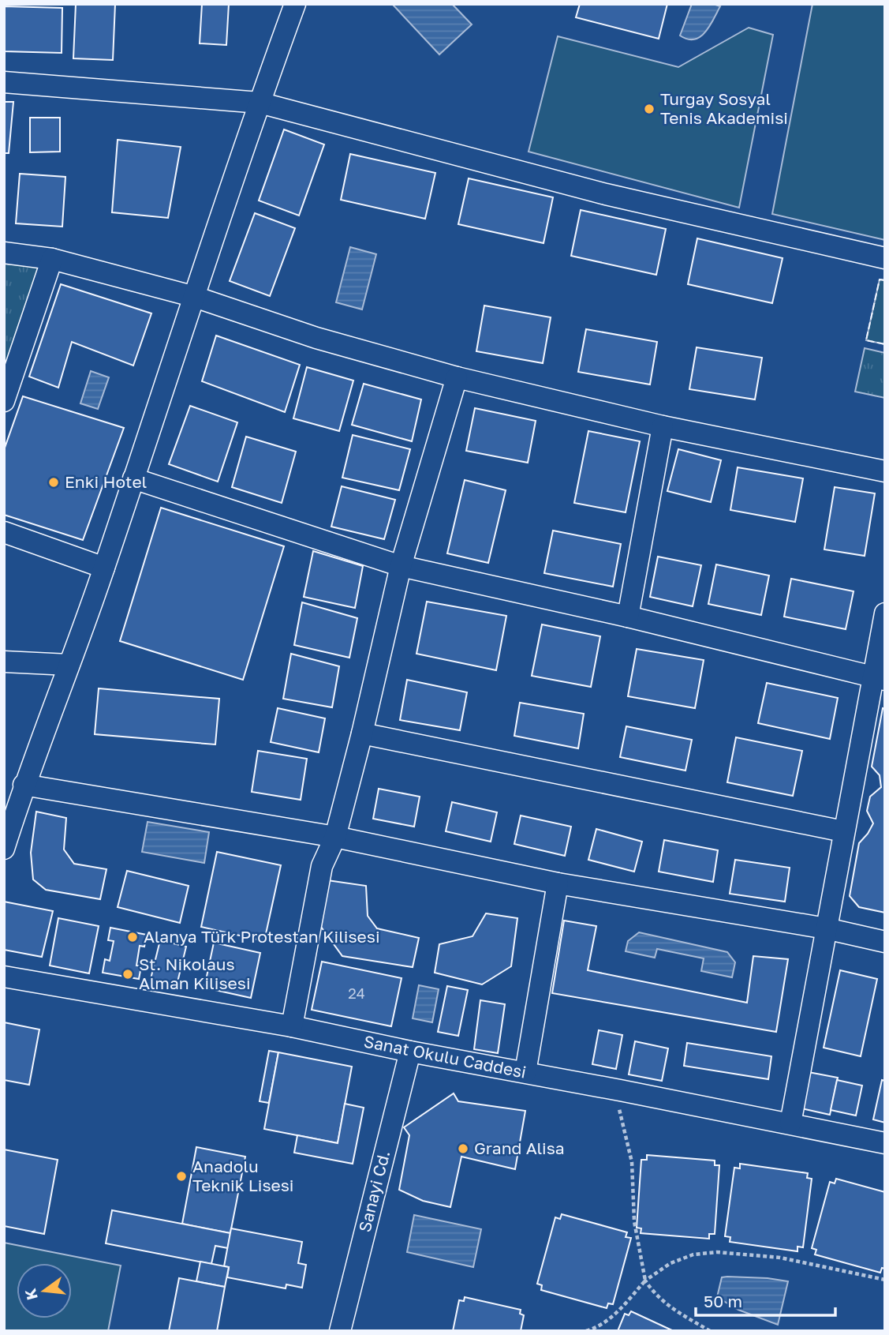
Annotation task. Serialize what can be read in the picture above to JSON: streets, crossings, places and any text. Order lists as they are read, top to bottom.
{
  "streets": {
    "street": ["Sanat Okulu Caddesi", "Sanayi Cd."]
  },
  "crossings": [
    ["Sanat Okulu Caddesi", "Sanayi Cd."]
  ],
  "places": [
    "Turgay Sosyal Tenis Akademisi",
    "Enki Hotel",
    "Alanya Türk Protestan Kilisesi",
    "St. Nikolaus Alman Kilisesi",
    "Grand Alisa",
    "Anadolu Teknik Lisesi"
  ],
  "house_numbers": ["24"],
  "scale_bar": "50 m",
  "north": "left"
}
